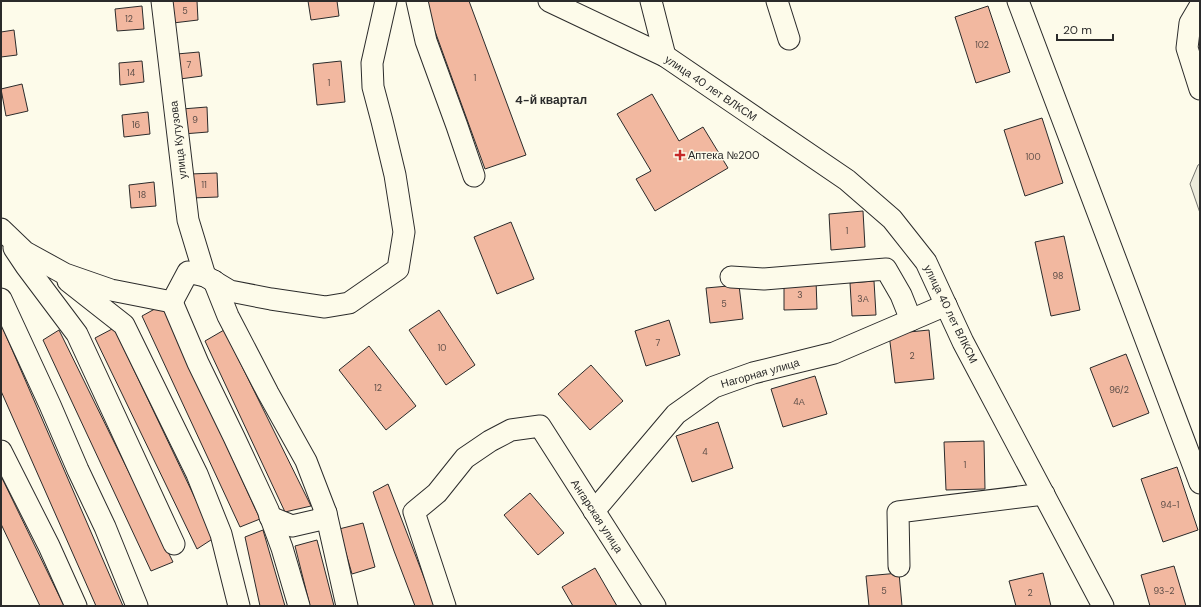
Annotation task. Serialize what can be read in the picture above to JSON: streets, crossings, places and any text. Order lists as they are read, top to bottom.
{
  "streets": {
    "street": [
      "улица 40 лет ВЛКСМ",
      "улица Кутузова",
      "Нагорная улица",
      "Ангарская улица"
    ]
  },
  "crossings": [
    ["улица 40 лет ВЛКСМ", "Нагорная улица"],
    ["Нагорная улица", "Ангарская улица"]
  ],
  "districts": ["4-й квартал"],
  "places": {
    "health": ["Аптека №200"]
  },
  "house_numbers": [
    "5",
    "12",
    "102",
    "7",
    "14",
    "1",
    "1",
    "9",
    "16",
    "100",
    "11",
    "18",
    "1",
    "98",
    "3",
    "3А",
    "5",
    "7",
    "10",
    "2",
    "12",
    "96/2",
    "4А",
    "4",
    "1",
    "94-1",
    "5",
    "93-2",
    "2"
  ],
  "scale_bar": "20 m"
}
